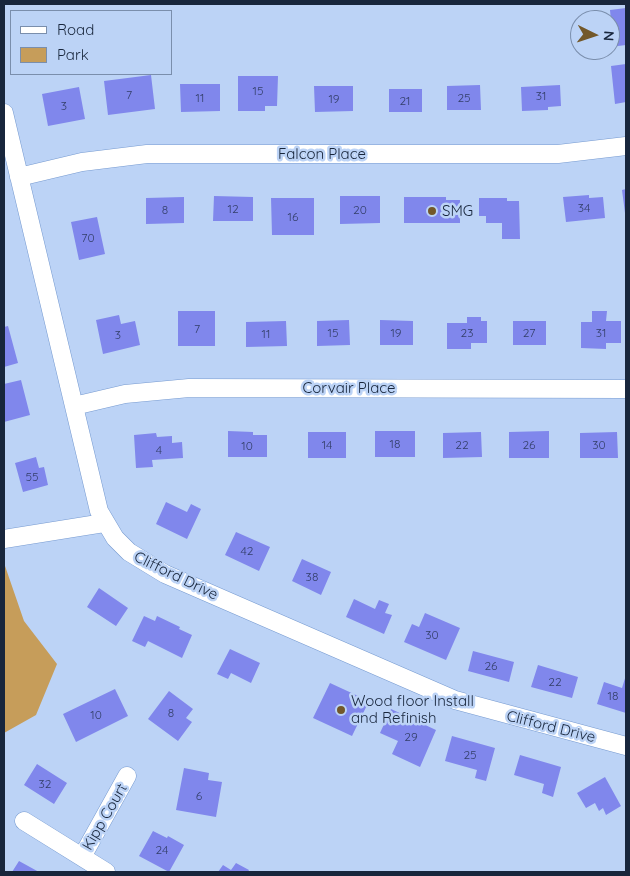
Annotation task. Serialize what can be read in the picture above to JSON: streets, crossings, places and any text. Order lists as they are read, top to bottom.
{
  "streets": {
    "street": [
      "Falcon Place",
      "Corvair Place",
      "Clifford Drive",
      "Kipp Court"
    ]
  },
  "crossings": [
    ["Falcon Place", "Clifford Drive"],
    ["Corvair Place", "Clifford Drive"]
  ],
  "places": ["SMG", "Wood floor Install and Refinish"],
  "house_numbers": [
    "15",
    "7",
    "31",
    "11",
    "25",
    "19",
    "21",
    "3",
    "34",
    "12",
    "8",
    "20",
    "16",
    "70",
    "7",
    "15",
    "19",
    "23",
    "27",
    "31",
    "11",
    "3",
    "18",
    "14",
    "22",
    "26",
    "30",
    "10",
    "4",
    "55",
    "42",
    "38",
    "30",
    "26",
    "22",
    "18",
    "8",
    "10",
    "29",
    "25",
    "32",
    "6",
    "24"
  ],
  "legend": ["Road", "Park"],
  "north": "right"
}
